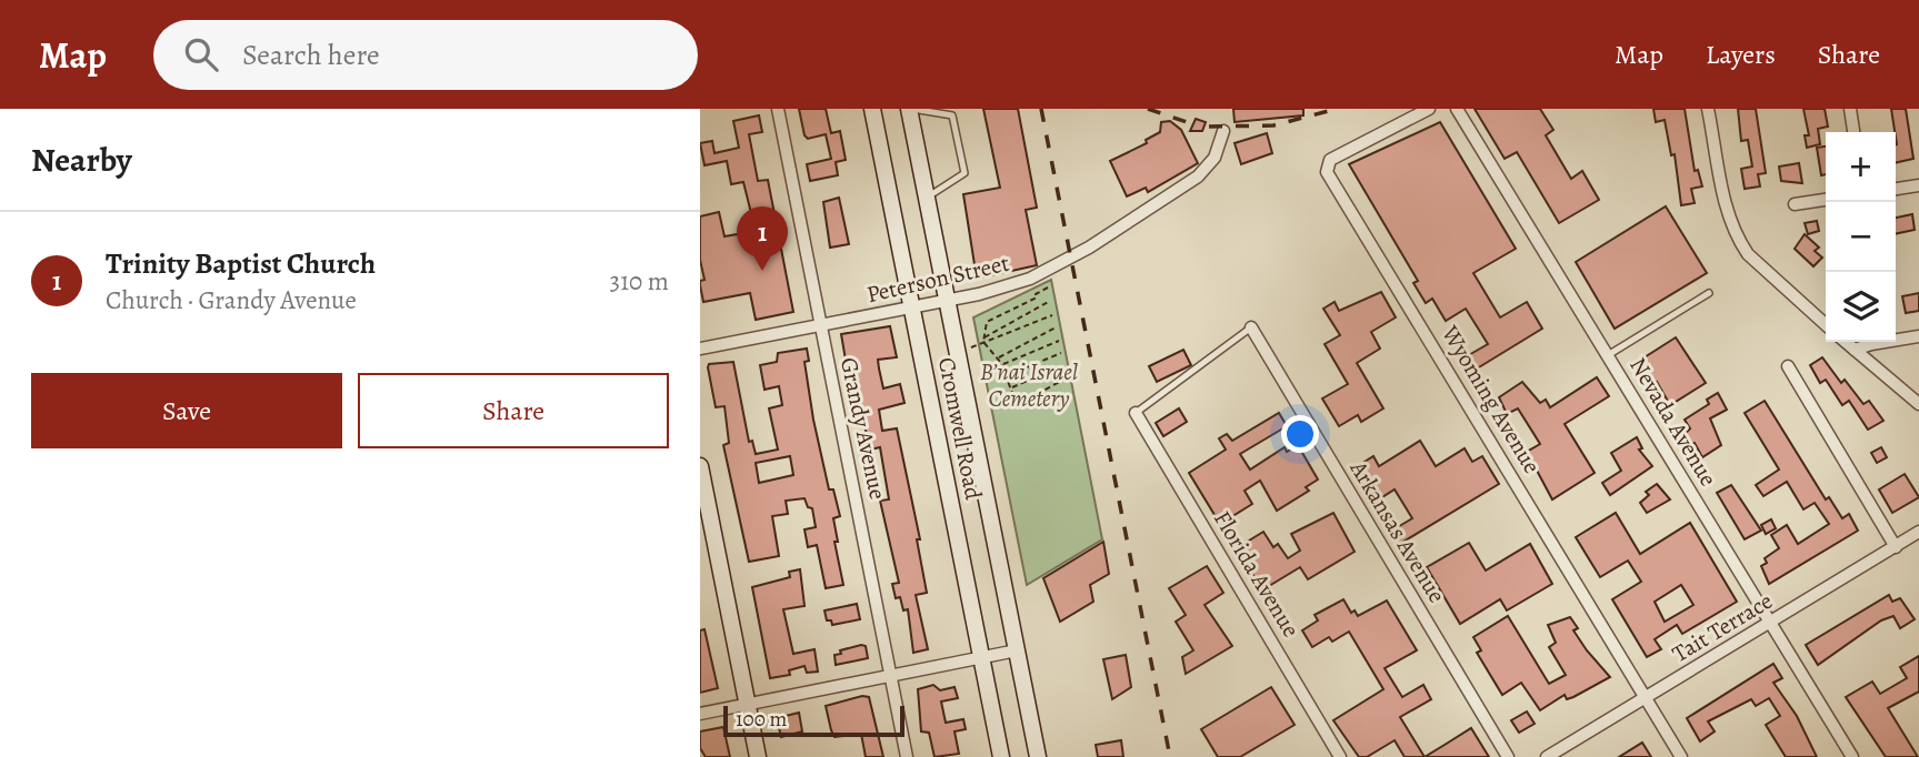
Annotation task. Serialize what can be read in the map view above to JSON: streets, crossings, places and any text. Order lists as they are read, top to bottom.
{
  "streets": {
    "street": [
      "Peterson Street",
      "Wyoming Avenue",
      "Nevada Avenue",
      "Grandy Avenue",
      "Cromwell Road",
      "Arkansas Avenue",
      "Florida Avenue",
      "Tait Terrace"
    ]
  },
  "crossings": [
    ["Peterson Street", "Grandy Avenue"],
    ["Peterson Street", "Cromwell Road"],
    ["Wyoming Avenue", "Tait Terrace"],
    ["Nevada Avenue", "Tait Terrace"]
  ],
  "parks": ["B’nai Israel Cemetery"],
  "scale_bar": "100 m",
  "page": {
    "header": "Map",
    "search": "Search here",
    "nav": ["Map", "Layers", "Share"],
    "heading": "Nearby",
    "map_buttons": ["+", "−"],
    "pins": "1",
    "list": [
      {
        "mark": "1",
        "name": "Trinity Baptist Church",
        "note": "Church · Grandy Avenue",
        "value": "310 m"
      }
    ],
    "buttons": ["Save", "Share"],
    "scale": "100 m"
  }
}
